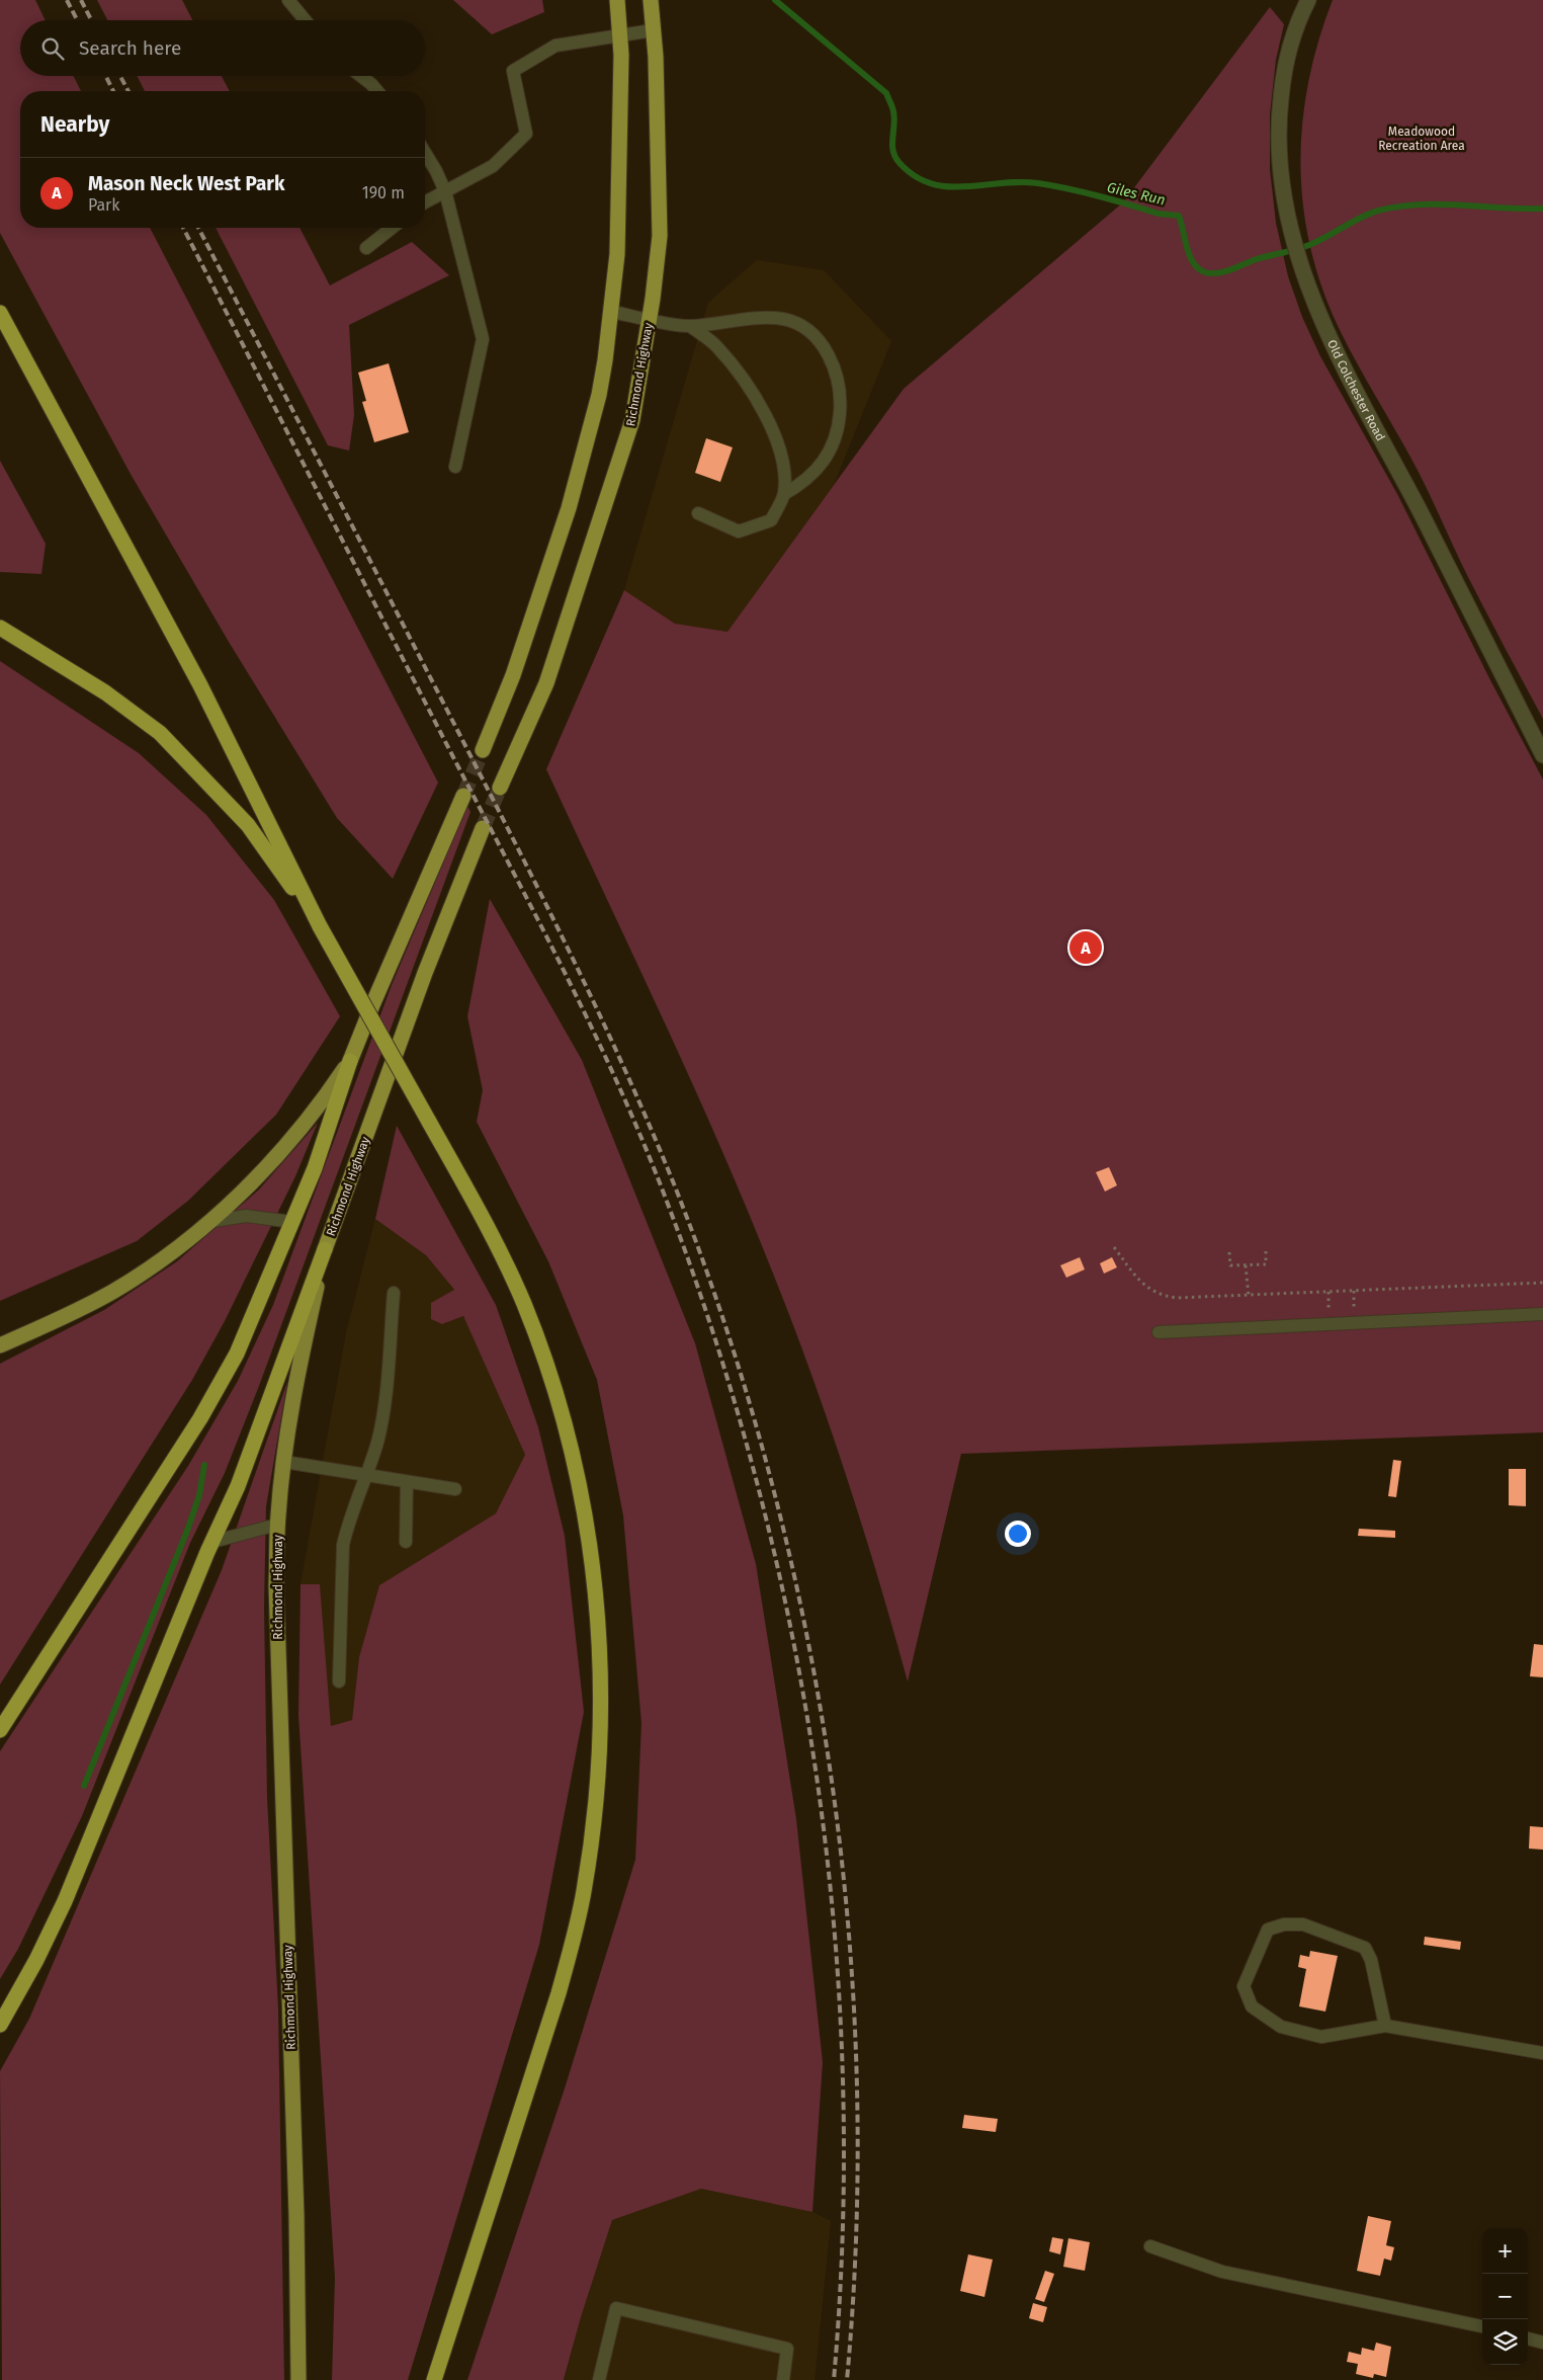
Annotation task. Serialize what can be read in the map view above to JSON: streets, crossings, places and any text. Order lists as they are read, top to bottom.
{
  "streets": {
    "highway": ["Richmond Highway"],
    "street": ["Old Colchester Road"]
  },
  "water": ["Giles Run"],
  "parks": ["Meadowood Recreation Area"],
  "page": {
    "search": "Search here",
    "heading": "Nearby",
    "list": [
      {
        "mark": "A",
        "name": "Mason Neck West Park",
        "note": "Park",
        "value": "190 m"
      }
    ],
    "pins": "A",
    "map_buttons": ["+", "−"]
  }
}
